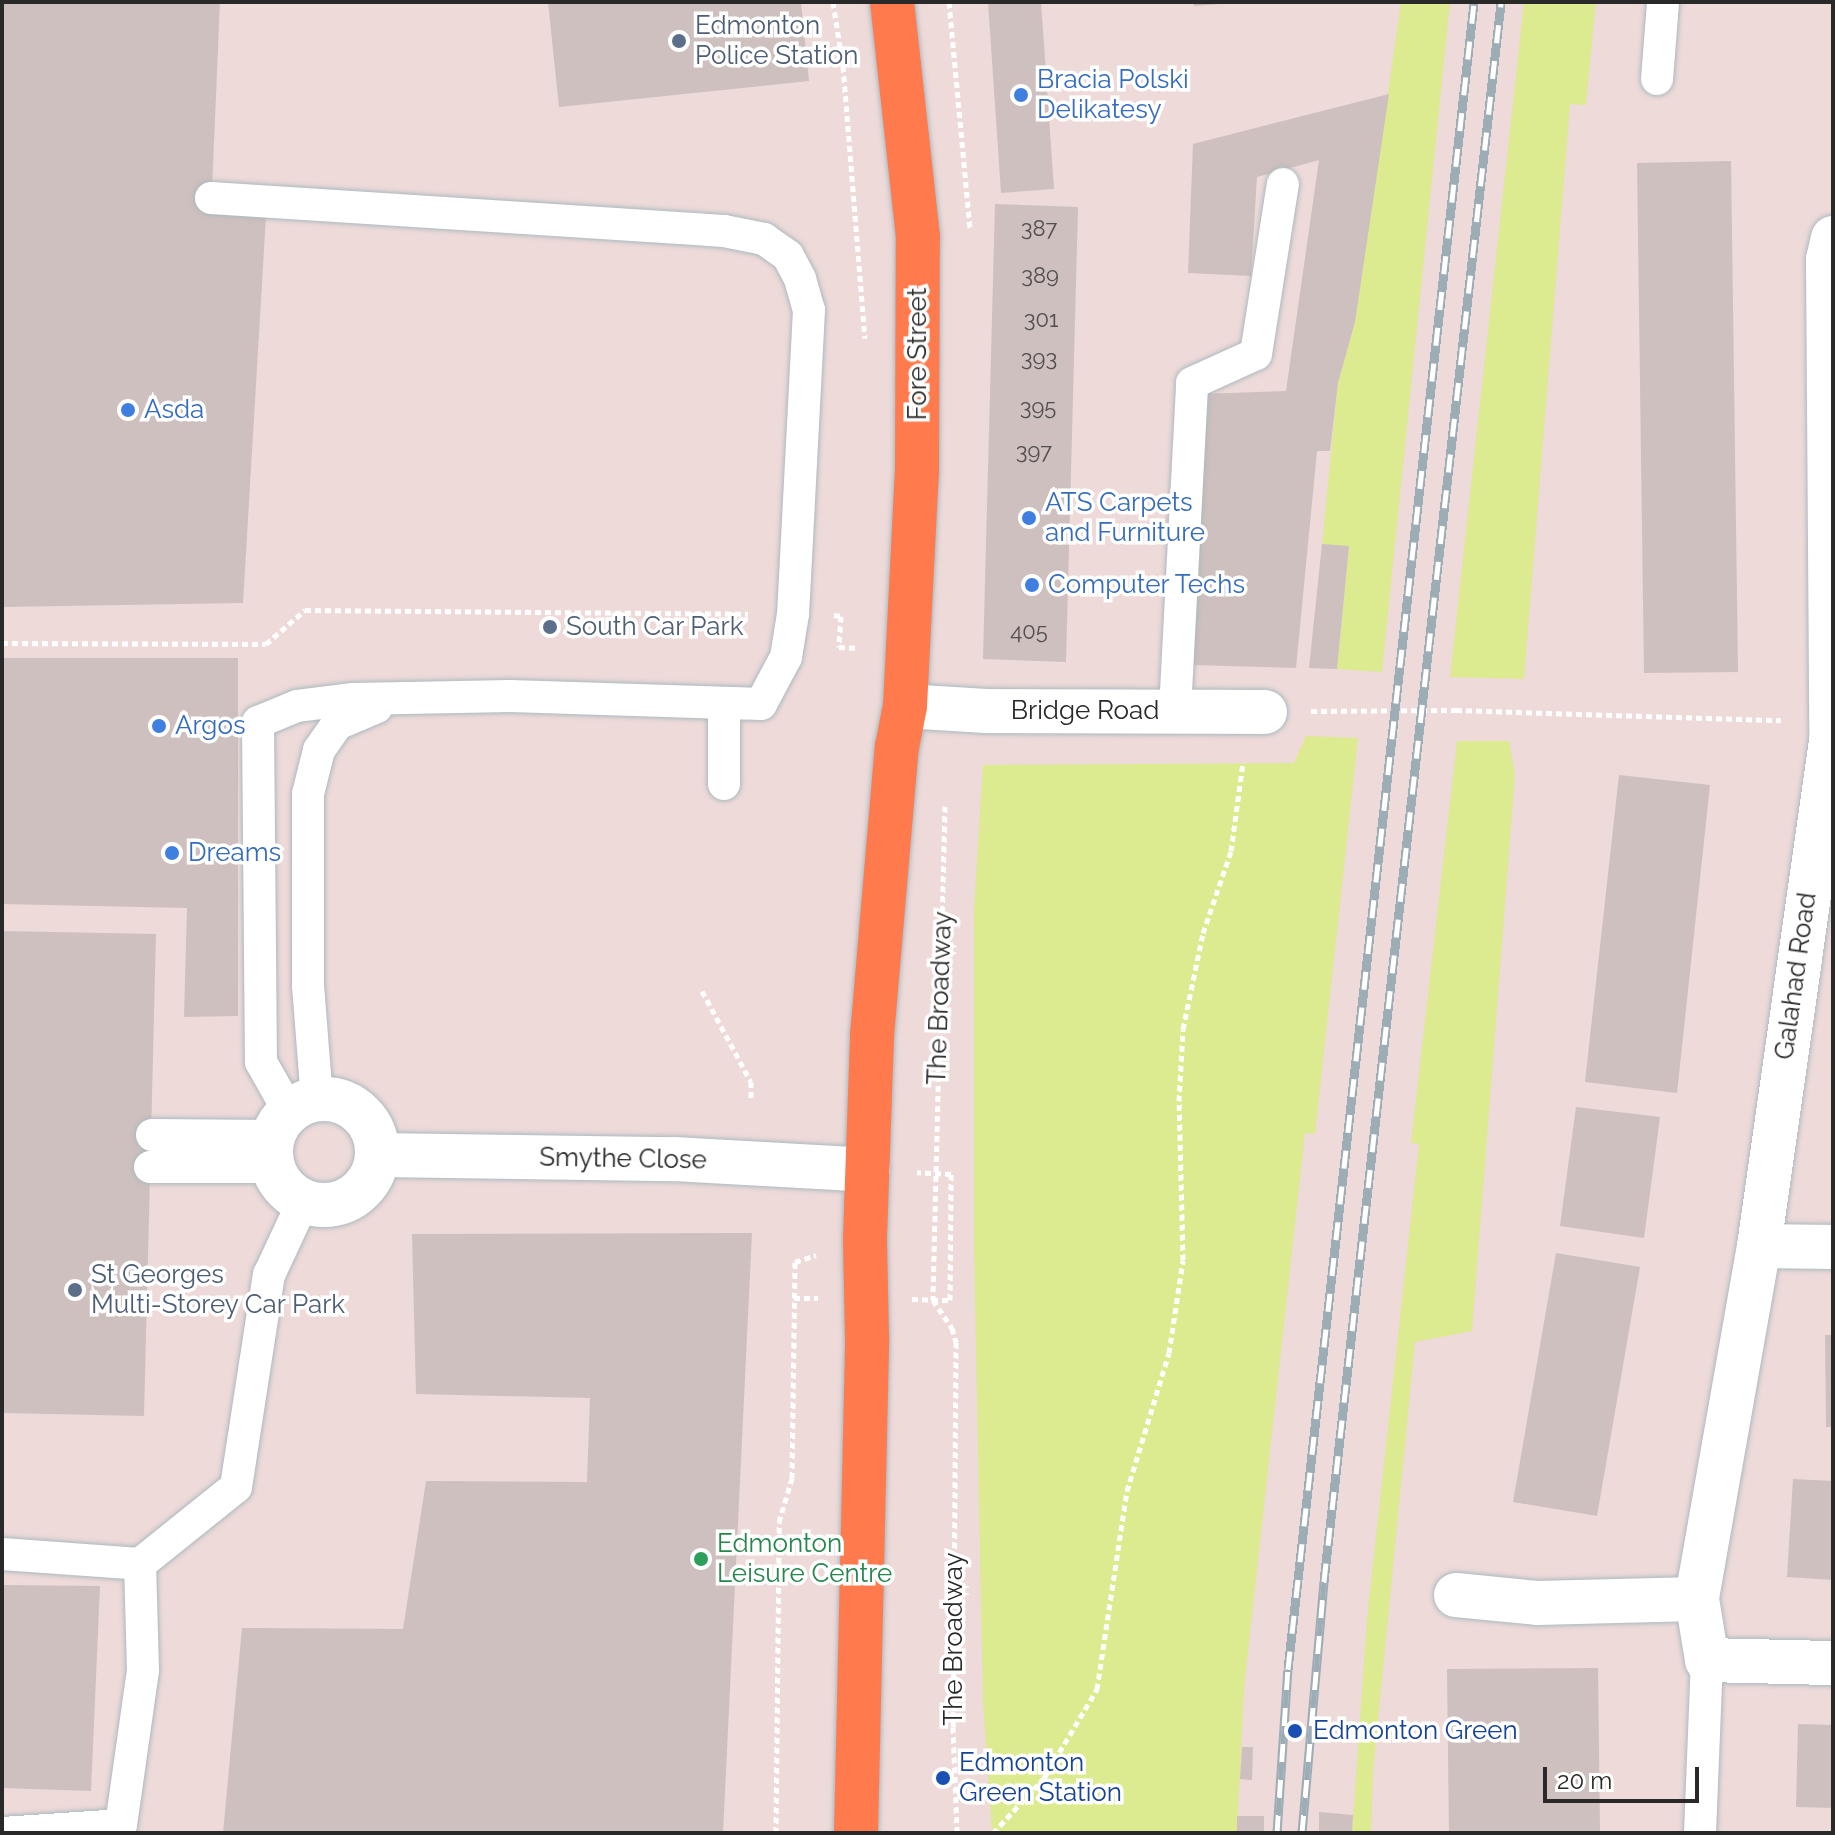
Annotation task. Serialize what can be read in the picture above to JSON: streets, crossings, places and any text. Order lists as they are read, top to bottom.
{
  "streets": {
    "main road": ["Fore Street"],
    "street": ["Bridge Road", "Galahad Road", "Smythe Close"],
    "path": ["The Broadway"]
  },
  "crossings": [
    ["Fore Street", "Bridge Road"]
  ],
  "places": [
    "Edmonton Police Station",
    "Bracia Polski Delikatesy",
    "Asda",
    "ATS Carpets and Furniture",
    "Computer Techs",
    "South Car Park",
    "Argos",
    "Dreams",
    "St Georges Multi-Storey Car Park",
    "Edmonton Leisure Centre",
    "Edmonton Green",
    "Edmonton Green Station"
  ],
  "house_numbers": [
    "387",
    "389",
    "301",
    "393",
    "395",
    "397",
    "405"
  ],
  "scale_bar": "20 m"
}
